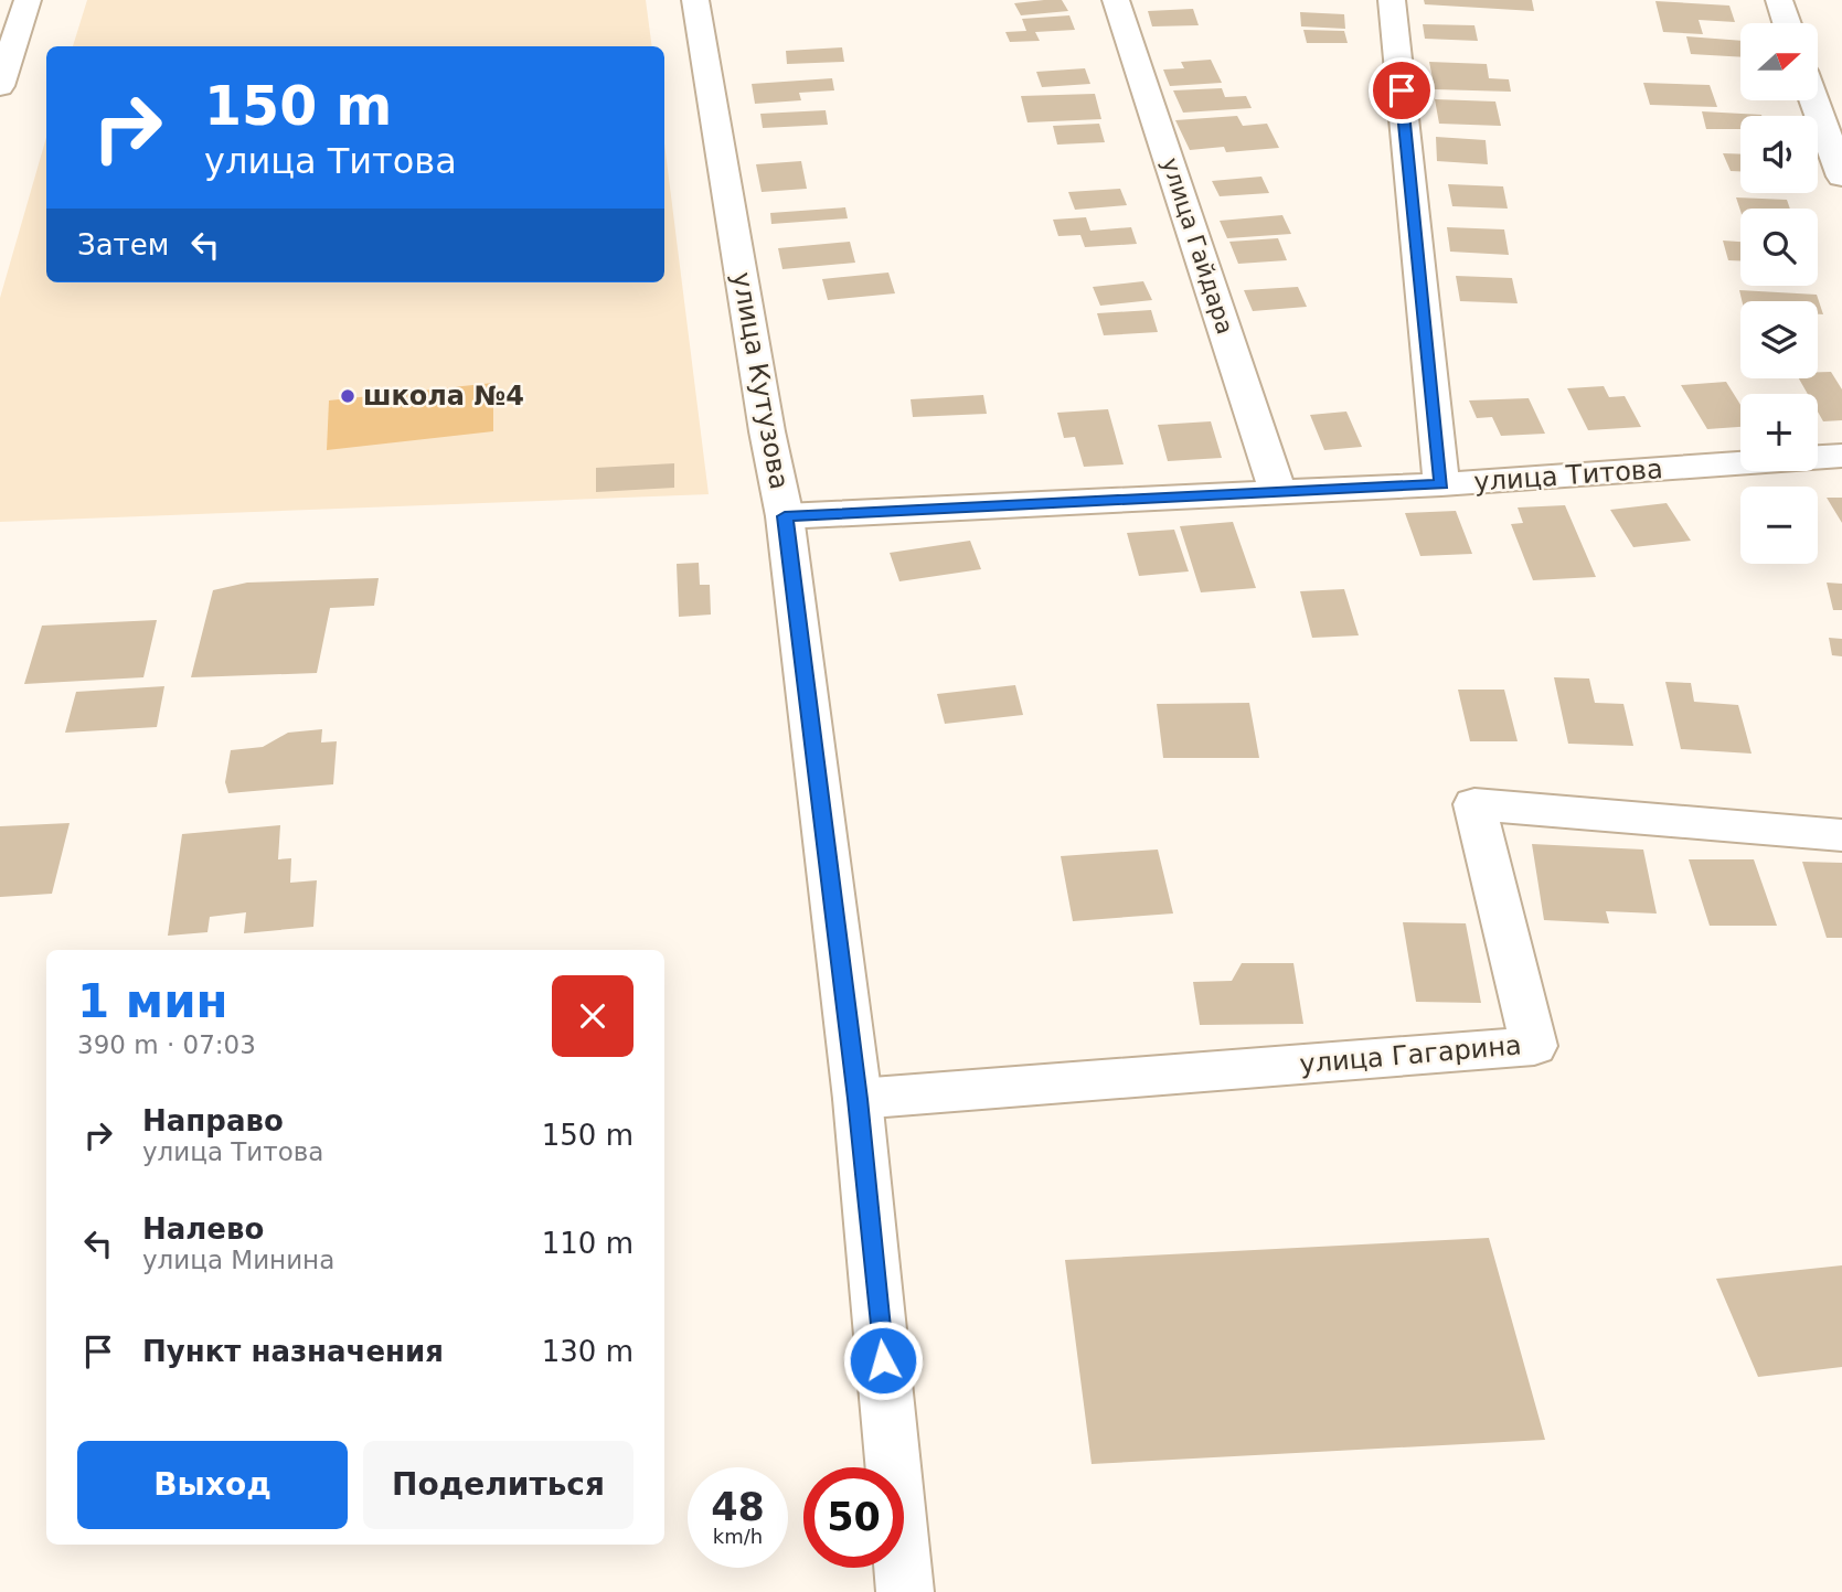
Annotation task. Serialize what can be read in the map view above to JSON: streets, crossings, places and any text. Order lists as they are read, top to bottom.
{
  "streets": {
    "street": [
      "улица Гайдара",
      "улица Кутузова",
      "улица Титова",
      "улица Гагарина"
    ]
  },
  "crossings": [
    ["улица Гайдара", "улица Титова"],
    ["улица Кутузова", "улица Титова"],
    ["улица Кутузова", "улица Гагарина"]
  ],
  "places": ["школа №4"],
  "north": "right",
  "page": {
    "map_buttons": ["+", "−"],
    "turn": ["150 m", "улица Титова"],
    "then": "Затем",
    "heading": ["1 мин", "390 m · 07:03"],
    "list": [
      {
        "name": "Направо",
        "note": "улица Титова",
        "value": "150 m"
      },
      {
        "name": "Налево",
        "note": "улица Минина",
        "value": "110 m"
      },
      {
        "name": "Пункт назначения",
        "value": "130 m"
      }
    ],
    "buttons": ["Выход", "Поделиться"],
    "speed": "48 km/h",
    "limit": "50"
  }
}
